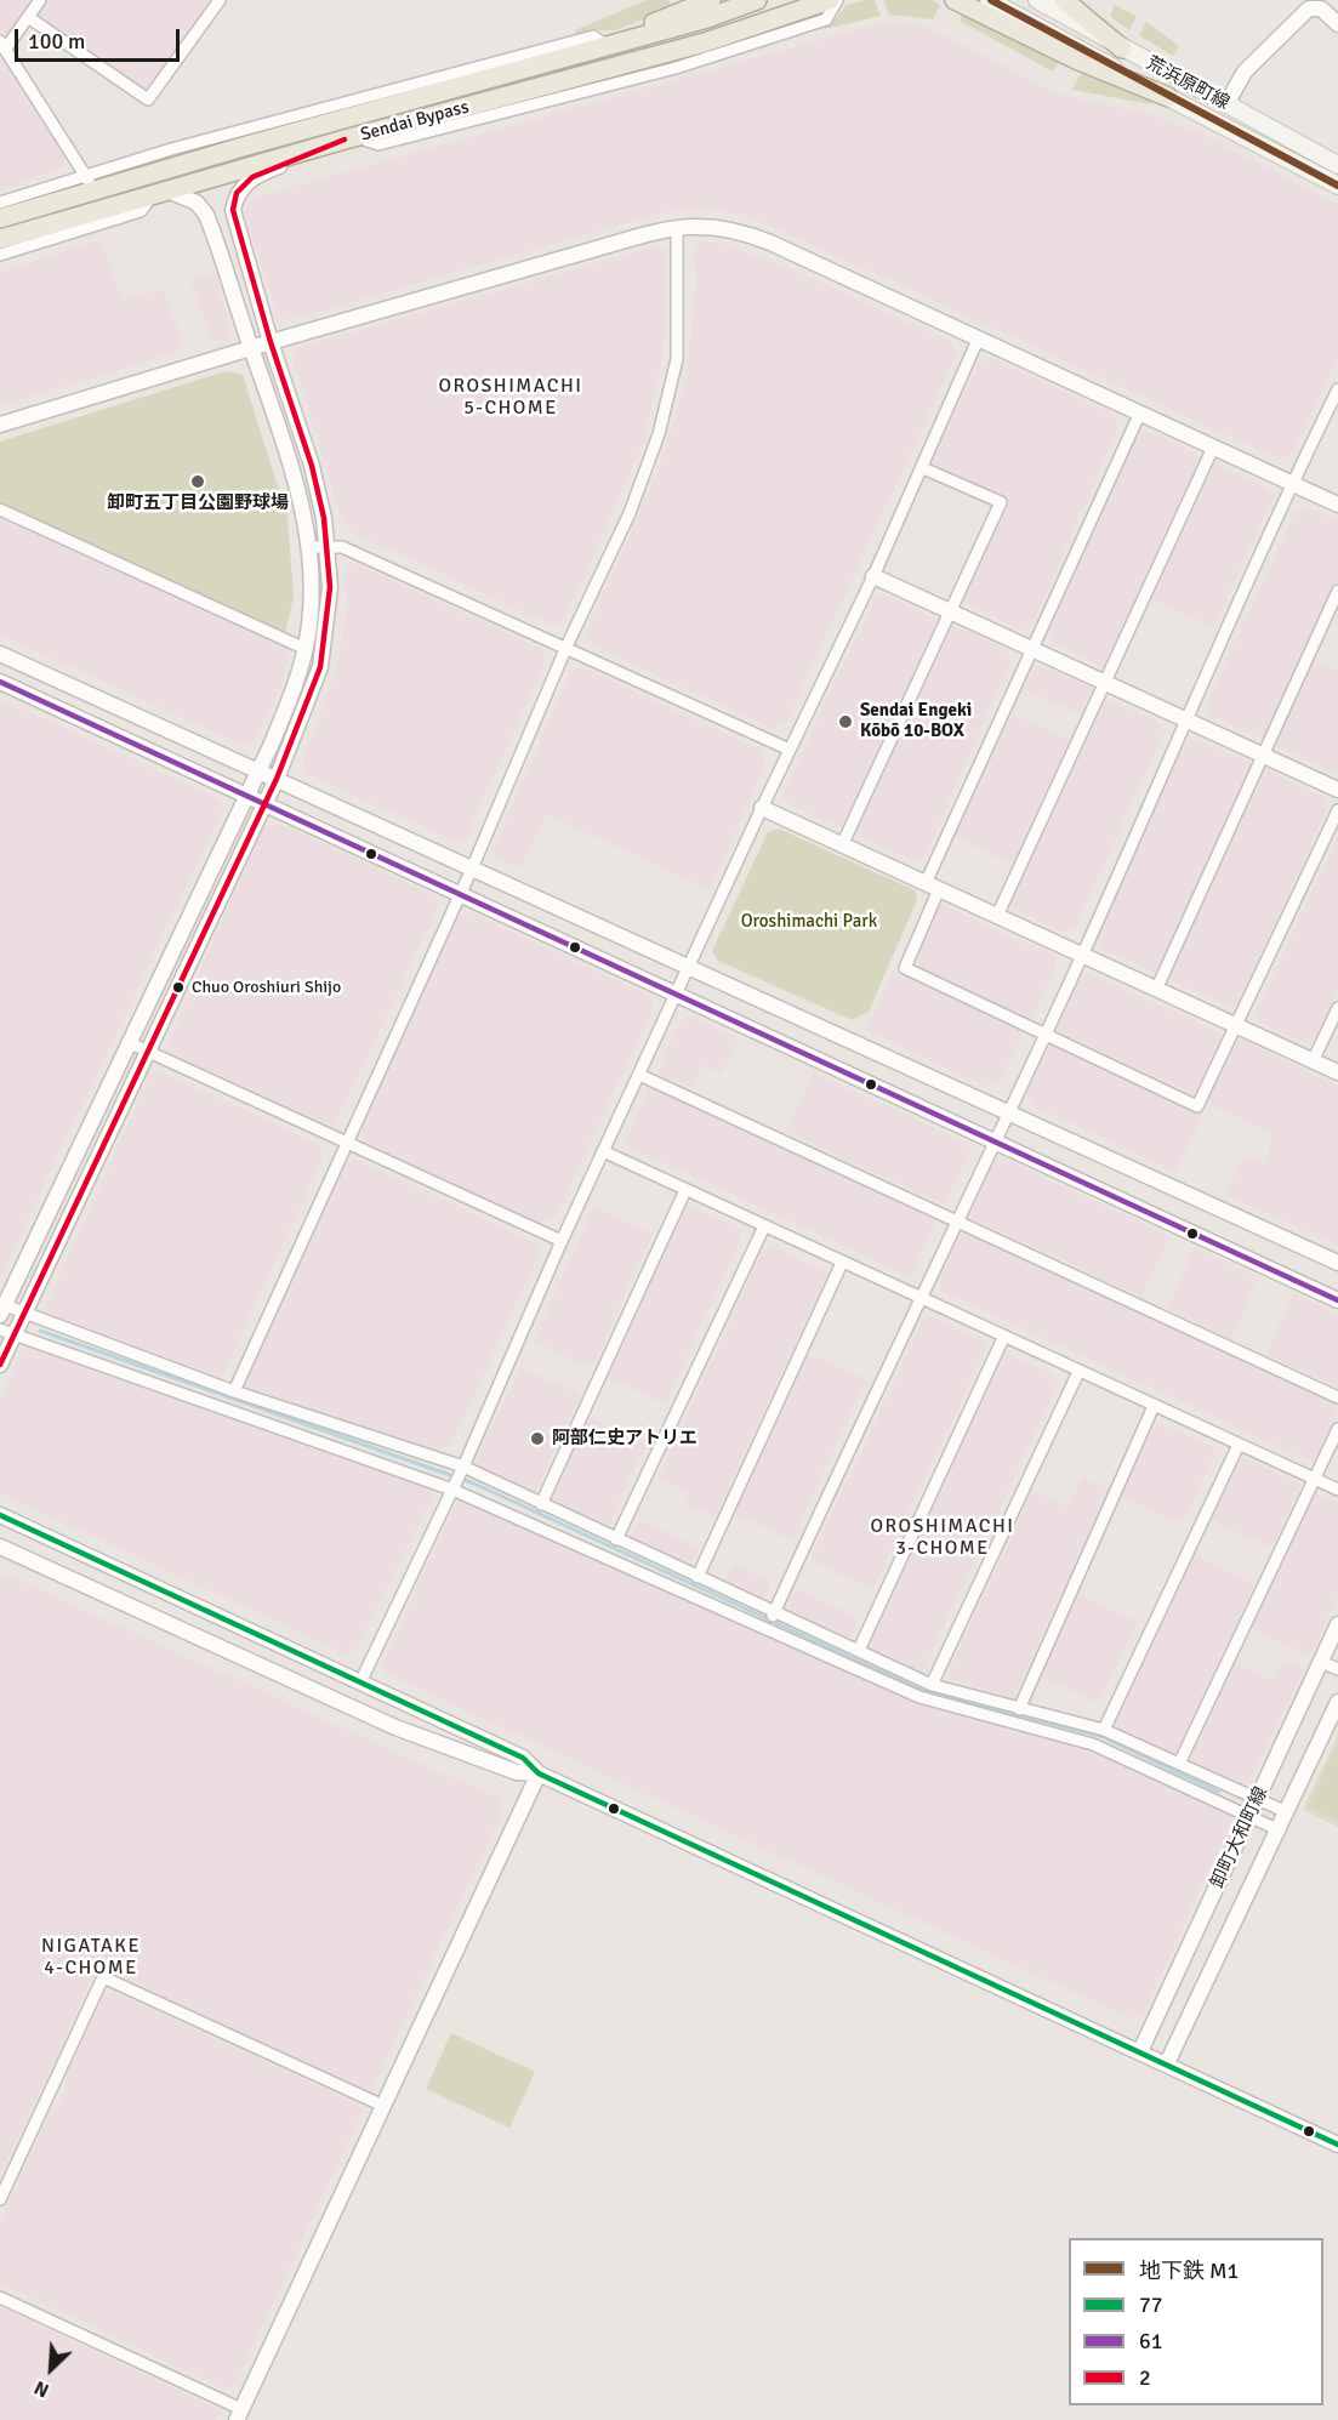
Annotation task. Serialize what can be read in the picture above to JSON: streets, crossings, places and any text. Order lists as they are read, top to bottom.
{
  "streets": {
    "highway": ["Sendai Bypass"],
    "main road": ["荒浜原町線"],
    "street": ["卸町大和町線"]
  },
  "districts": ["OROSHIMACHI 5-CHOME", "OROSHIMACHI 3-CHOME", "NIGATAKE 4-CHOME"],
  "parks": ["Oroshimachi Park"],
  "places": [
    "卸町五丁目公園野球場",
    "Sendai Engeki Kōbō 10-BOX",
    "Chuo Oroshiuri Shijo",
    "阿部仁史アトリエ"
  ],
  "lines": [
    "metro line M1",
    "transit line 2",
    "transit line 61",
    "transit line 77"
  ],
  "legend": [
    "地下鉄 M1",
    "77",
    "61",
    "2"
  ],
  "scale_bar": "100 m",
  "north": "bottom left"
}
